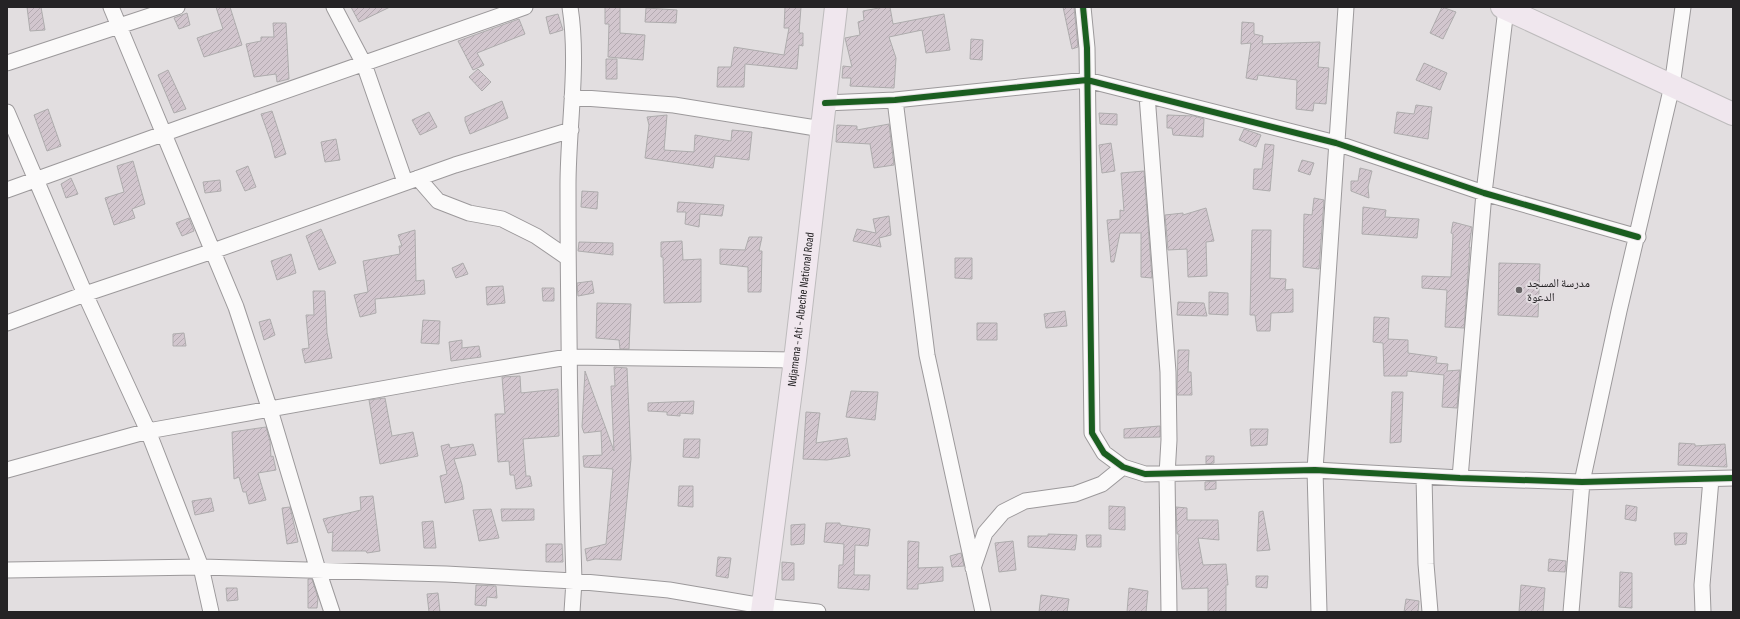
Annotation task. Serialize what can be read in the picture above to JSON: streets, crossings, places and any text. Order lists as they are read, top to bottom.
{
  "streets": {
    "highway": ["Ndjamena - Ati - Abeche National Road"]
  },
  "places": ["مدرسة المسجد الدعوة"]
}
